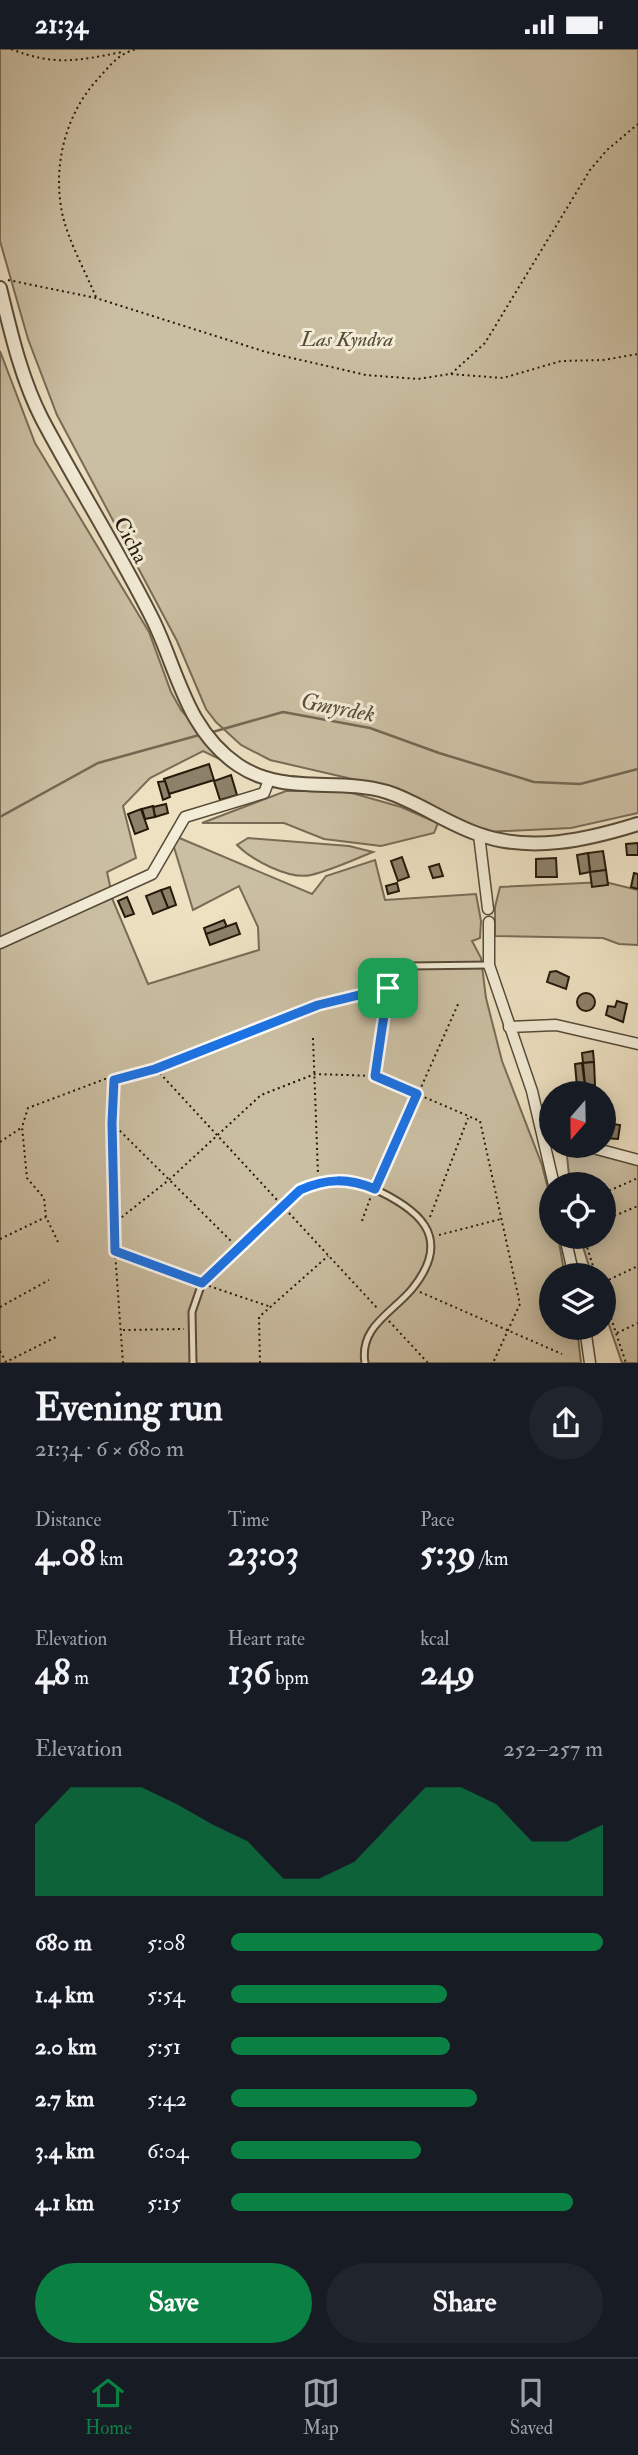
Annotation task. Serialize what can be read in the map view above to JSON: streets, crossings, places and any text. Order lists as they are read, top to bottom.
{
  "streets": {
    "street": ["Cicha"]
  },
  "water": ["Gmyrdek"],
  "parks": ["Las Kyndra"],
  "north": "bottom",
  "page": {
    "status": "21:34",
    "heading": ["Evening run", "21:34 · 6 × 680 m"],
    "stats": [
      ["Distance", "4.08 km"],
      ["Time", "23:03"],
      ["Pace", "5:39 /km"],
      ["Elevation", "48 m"],
      ["Heart rate", "136 bpm"],
      ["kcal", "249"]
    ],
    "chart": ["Elevation", "252–257 m"],
    "list": [
      {
        "name": "680 m",
        "note": "5:08"
      },
      {
        "name": "1.4 km",
        "note": "5:54"
      },
      {
        "name": "2.0 km",
        "note": "5:51"
      },
      {
        "name": "2.7 km",
        "note": "5:42"
      },
      {
        "name": "3.4 km",
        "note": "6:04"
      },
      {
        "name": "4.1 km",
        "note": "5:15"
      }
    ],
    "buttons": ["Save", "Share"],
    "tabs": ["Home", "Map", "Saved"]
  }
}
